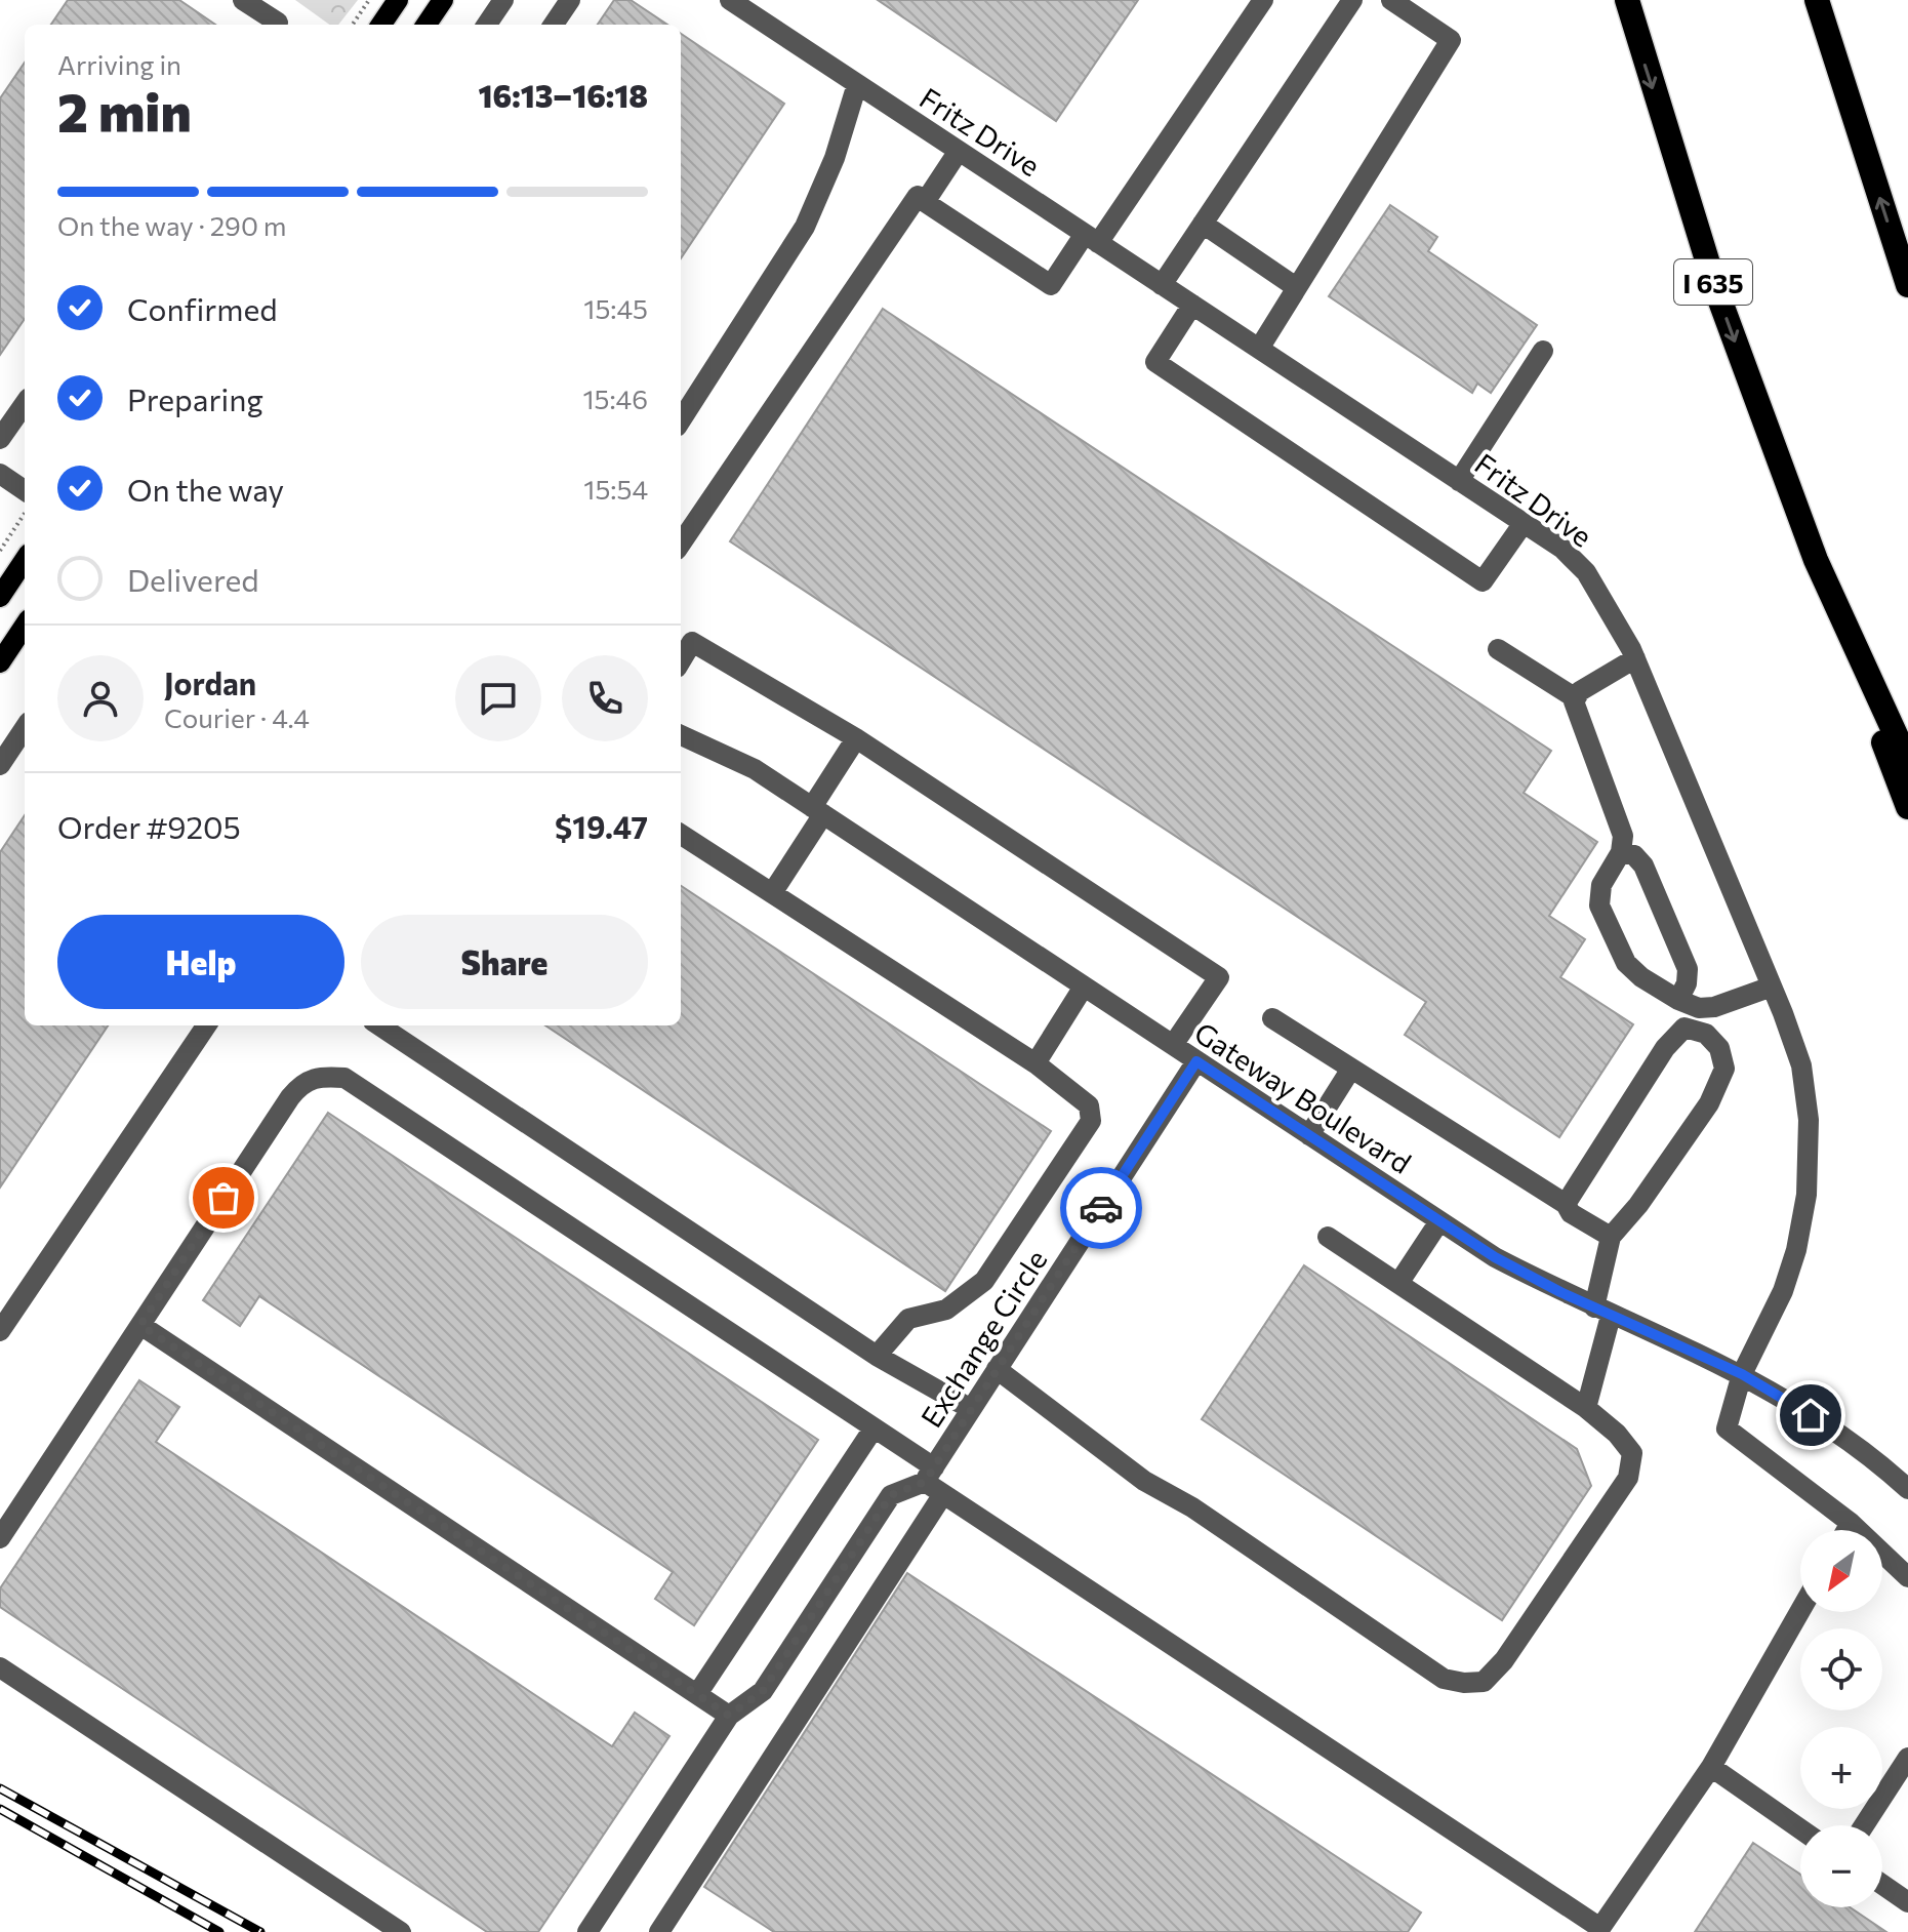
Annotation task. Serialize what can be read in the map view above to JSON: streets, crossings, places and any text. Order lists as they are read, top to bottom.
{
  "streets": {
    "highway": ["I 635"],
    "street": ["Fritz Drive", "Gateway Boulevard", "Exchange Circle"]
  },
  "crossings": [
    ["Fritz Drive", "Gateway Boulevard"],
    ["Gateway Boulevard", "Exchange Circle"]
  ],
  "north": "bottom left",
  "page": {
    "heading": ["2 min", "Arriving in", "16:13–16:18"],
    "panel": [
      "Jordan",
      "Courier · 4.4",
      "Order #9205",
      "$19.47"
    ],
    "bar": "On the way · 290 m",
    "list": [
      ["Confirmed", "15:45"],
      ["Preparing", "15:46"],
      ["On the way", "15:54"],
      "Delivered"
    ],
    "buttons": ["Help", "Share"],
    "map_buttons": ["+", "−"]
  }
}
